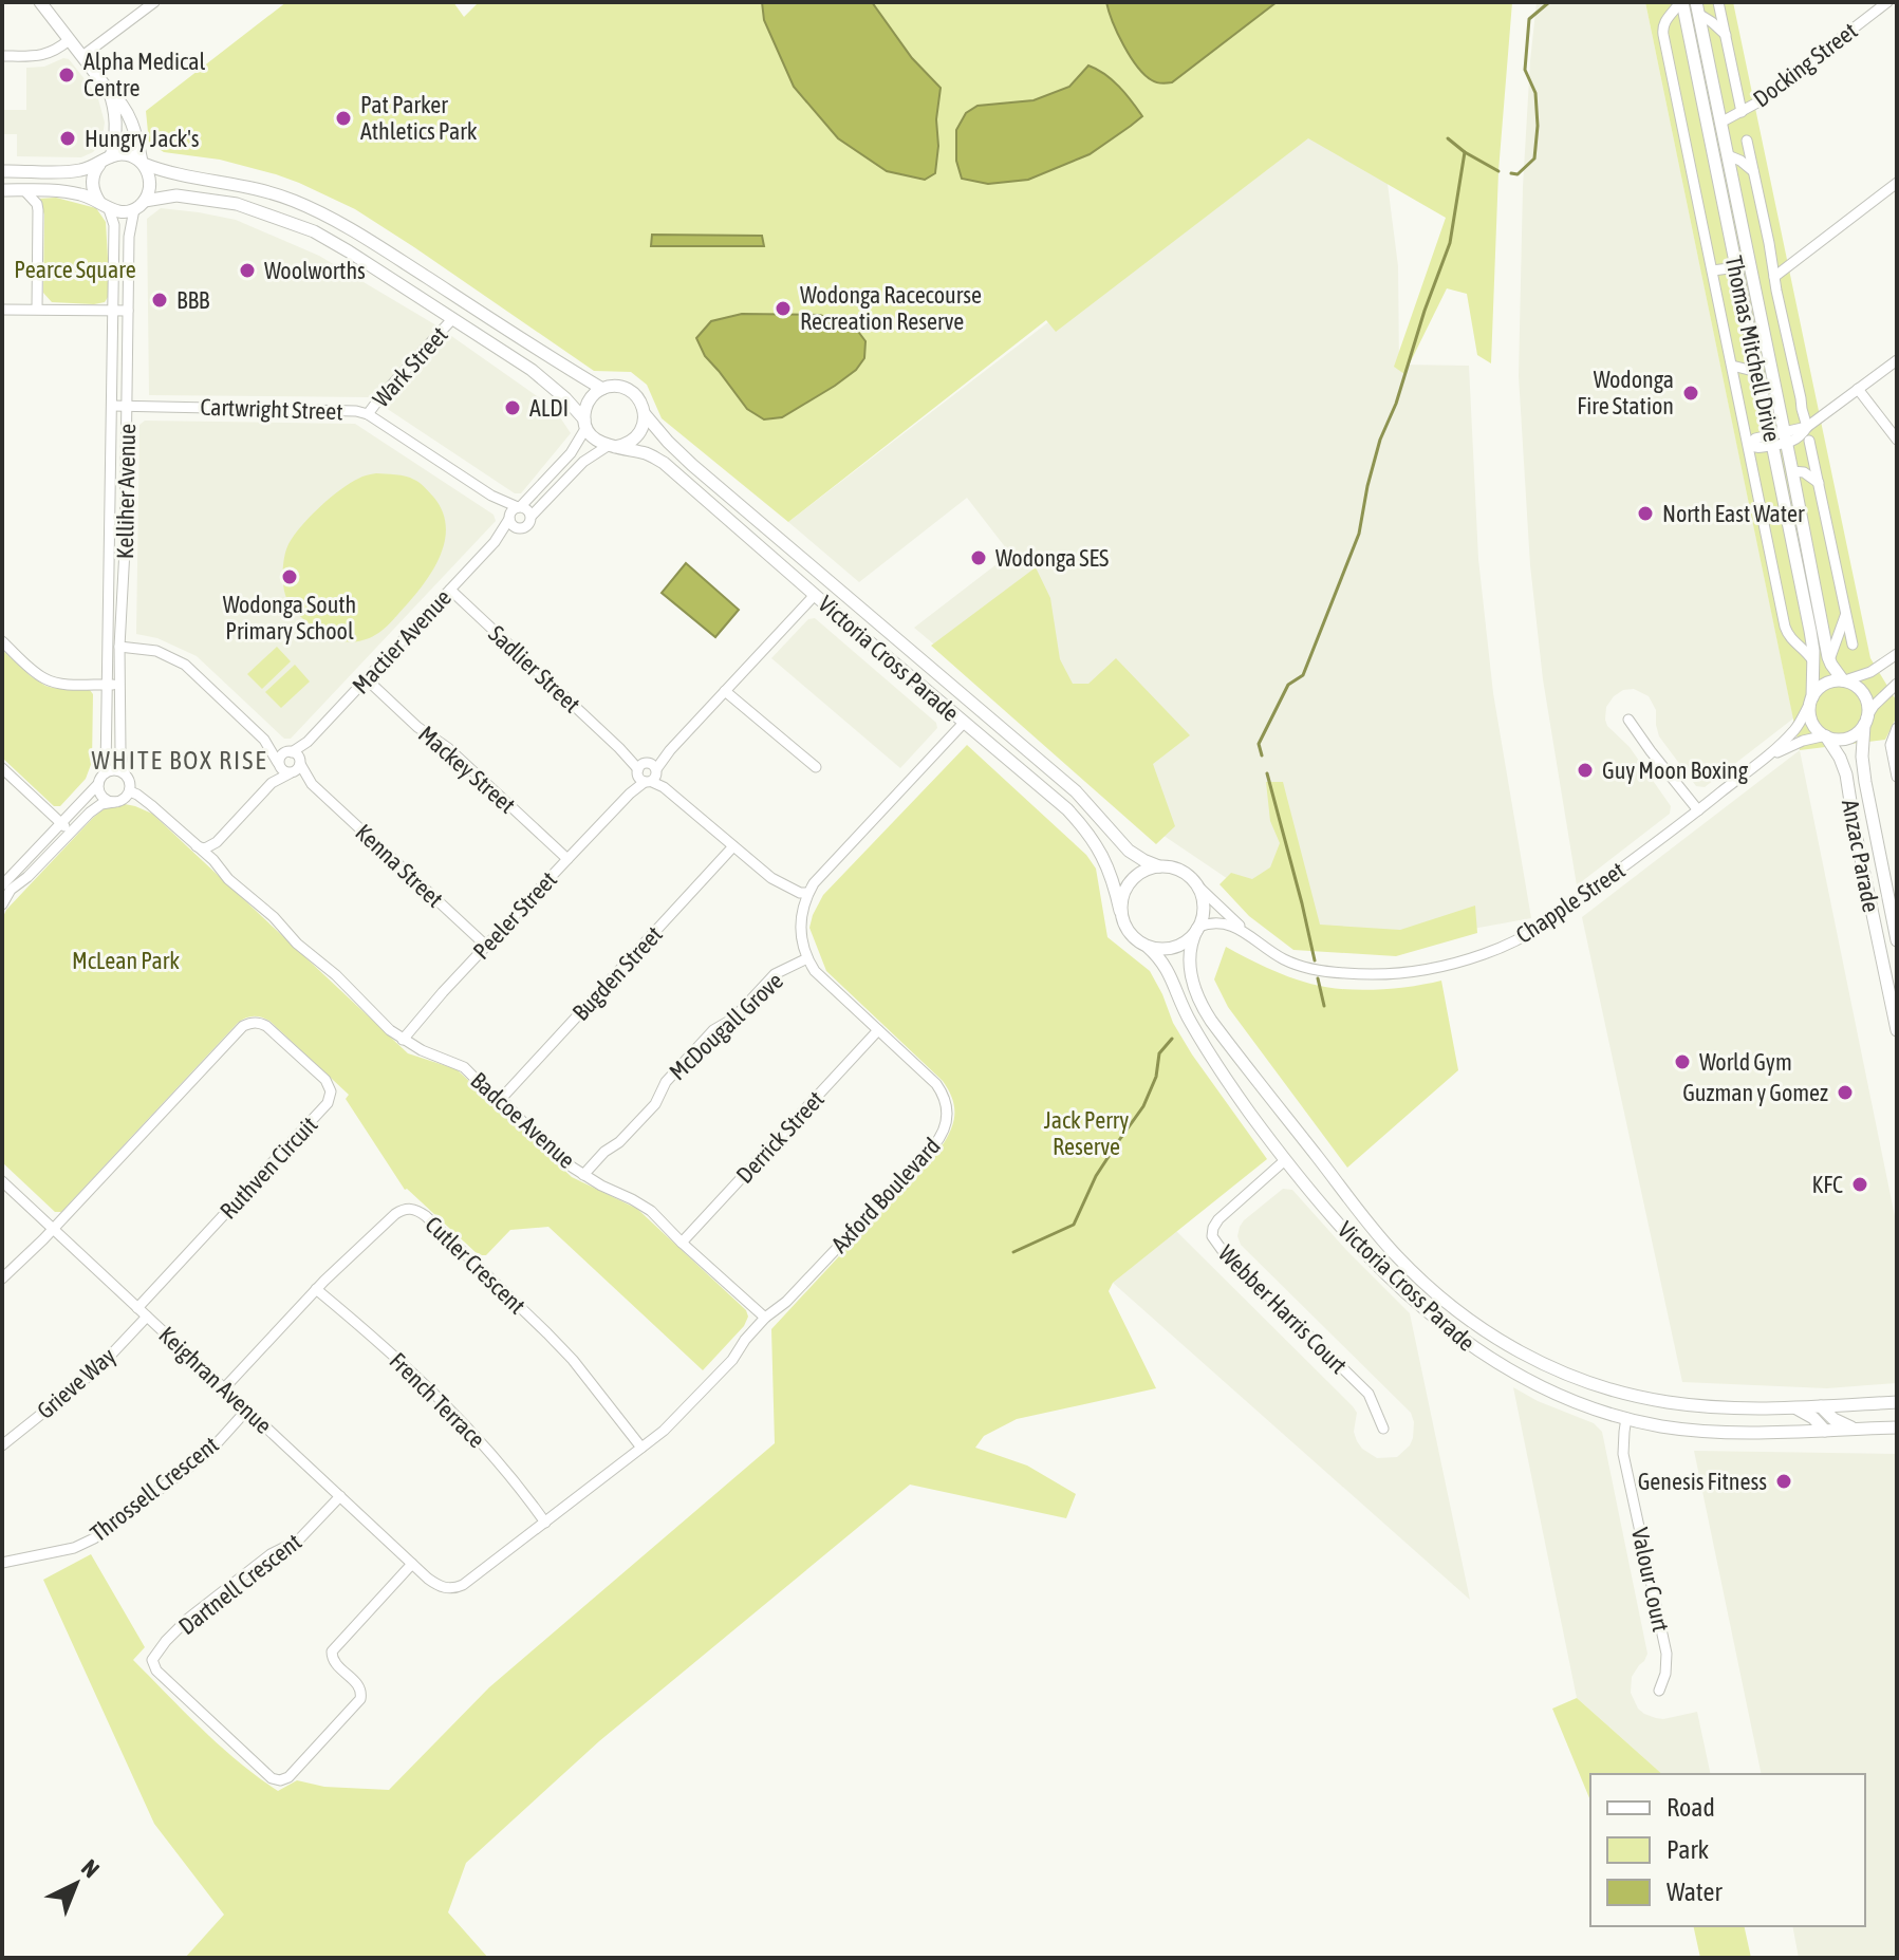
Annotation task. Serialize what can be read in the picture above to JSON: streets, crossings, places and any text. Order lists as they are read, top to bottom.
{
  "streets": {
    "main road": ["Thomas Mitchell Drive", "Victoria Cross Parade", "Anzac Parade"],
    "street": [
      "Docking Street",
      "Wark Street",
      "Cartwright Street",
      "Kelliher Avenue",
      "Mactier Avenue",
      "Sadlier Street",
      "Mackey Street",
      "Kenna Street",
      "Chapple Street",
      "Peeler Street",
      "Bugden Street",
      "McDougall Grove",
      "Badcoe Avenue",
      "Derrick Street",
      "Ruthven Circuit",
      "Axford Boulevard",
      "Cutler Crescent",
      "Webber Harris Court",
      "Keighran Avenue",
      "Grieve Way",
      "French Terrace",
      "Throssell Crescent",
      "Valour Court",
      "Dartnell Crescent"
    ]
  },
  "crossings": [
    ["Docking Street", "Thomas Mitchell Drive"],
    ["Thomas Mitchell Drive", "Anzac Parade"],
    ["Thomas Mitchell Drive", "Chapple Street"],
    ["Wark Street", "Cartwright Street"],
    ["Cartwright Street", "Kelliher Avenue"],
    ["Cartwright Street", "Mactier Avenue"],
    ["Kelliher Avenue", "Badcoe Avenue"],
    ["Mactier Avenue", "Sadlier Street"],
    ["Mactier Avenue", "Mackey Street"],
    ["Mactier Avenue", "Kenna Street"],
    ["Victoria Cross Parade", "Chapple Street"],
    ["Victoria Cross Parade", "Peeler Street"],
    ["Victoria Cross Parade", "Webber Harris Court"],
    ["Victoria Cross Parade", "Valour Court"],
    ["Sadlier Street", "Peeler Street"],
    ["Sadlier Street", "Bugden Street"],
    ["Mackey Street", "Peeler Street"],
    ["Anzac Parade", "Chapple Street"],
    ["Kenna Street", "Peeler Street"],
    ["Peeler Street", "Badcoe Avenue"],
    ["Bugden Street", "Badcoe Avenue"],
    ["McDougall Grove", "Badcoe Avenue"],
    ["McDougall Grove", "Axford Boulevard"],
    ["Badcoe Avenue", "Derrick Street"],
    ["Badcoe Avenue", "Axford Boulevard"],
    ["Derrick Street", "Axford Boulevard"],
    ["Ruthven Circuit", "Keighran Avenue"],
    ["Axford Boulevard", "Cutler Crescent"],
    ["Axford Boulevard", "Keighran Avenue"],
    ["Axford Boulevard", "French Terrace"],
    ["Cutler Crescent", "Keighran Avenue"],
    ["Cutler Crescent", "French Terrace"],
    ["Keighran Avenue", "Grieve Way"],
    ["Keighran Avenue", "Throssell Crescent"],
    ["Keighran Avenue", "Dartnell Crescent"]
  ],
  "districts": ["WHITE BOX RISE"],
  "parks": ["Pearce Square", "McLean Park", "Jack Perry Reserve"],
  "places": [
    "Alpha Medical Centre",
    "Pat Parker Athletics Park",
    "Hungry Jack's",
    "Woolworths",
    "BBB",
    "Wodonga Racecourse Recreation Reserve",
    "Wodonga Fire Station",
    "ALDI",
    "North East Water",
    "Wodonga SES",
    "Wodonga South Primary School",
    "Guy Moon Boxing",
    "World Gym",
    "Guzman y Gomez",
    "KFC",
    "Genesis Fitness"
  ],
  "legend": ["Road", "Park", "Water"],
  "north": "top right"
}
